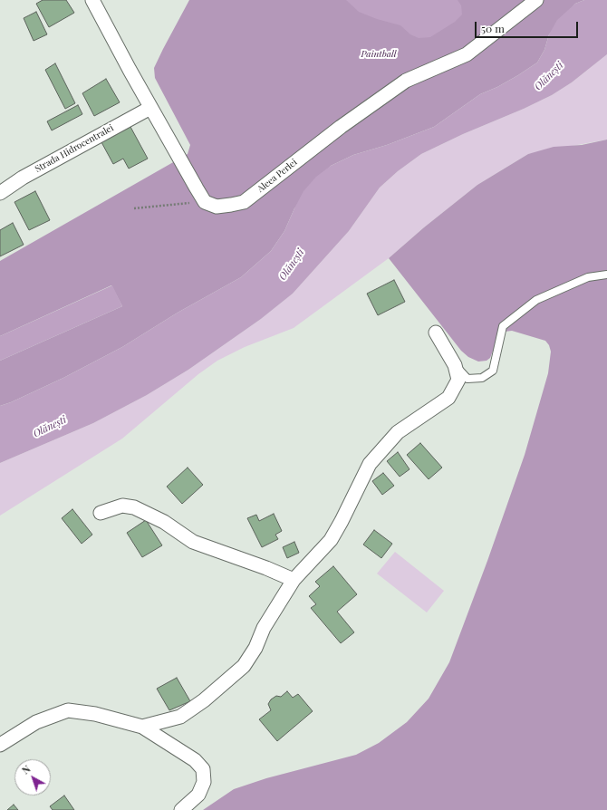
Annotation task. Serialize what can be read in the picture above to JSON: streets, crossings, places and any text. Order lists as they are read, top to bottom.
{
  "streets": {
    "street": ["Strada Hidrocentralei", "Aleea Perlei"]
  },
  "water": ["Olănești"],
  "parks": ["Paintball"],
  "scale_bar": "50 m",
  "north": "top left"
}
